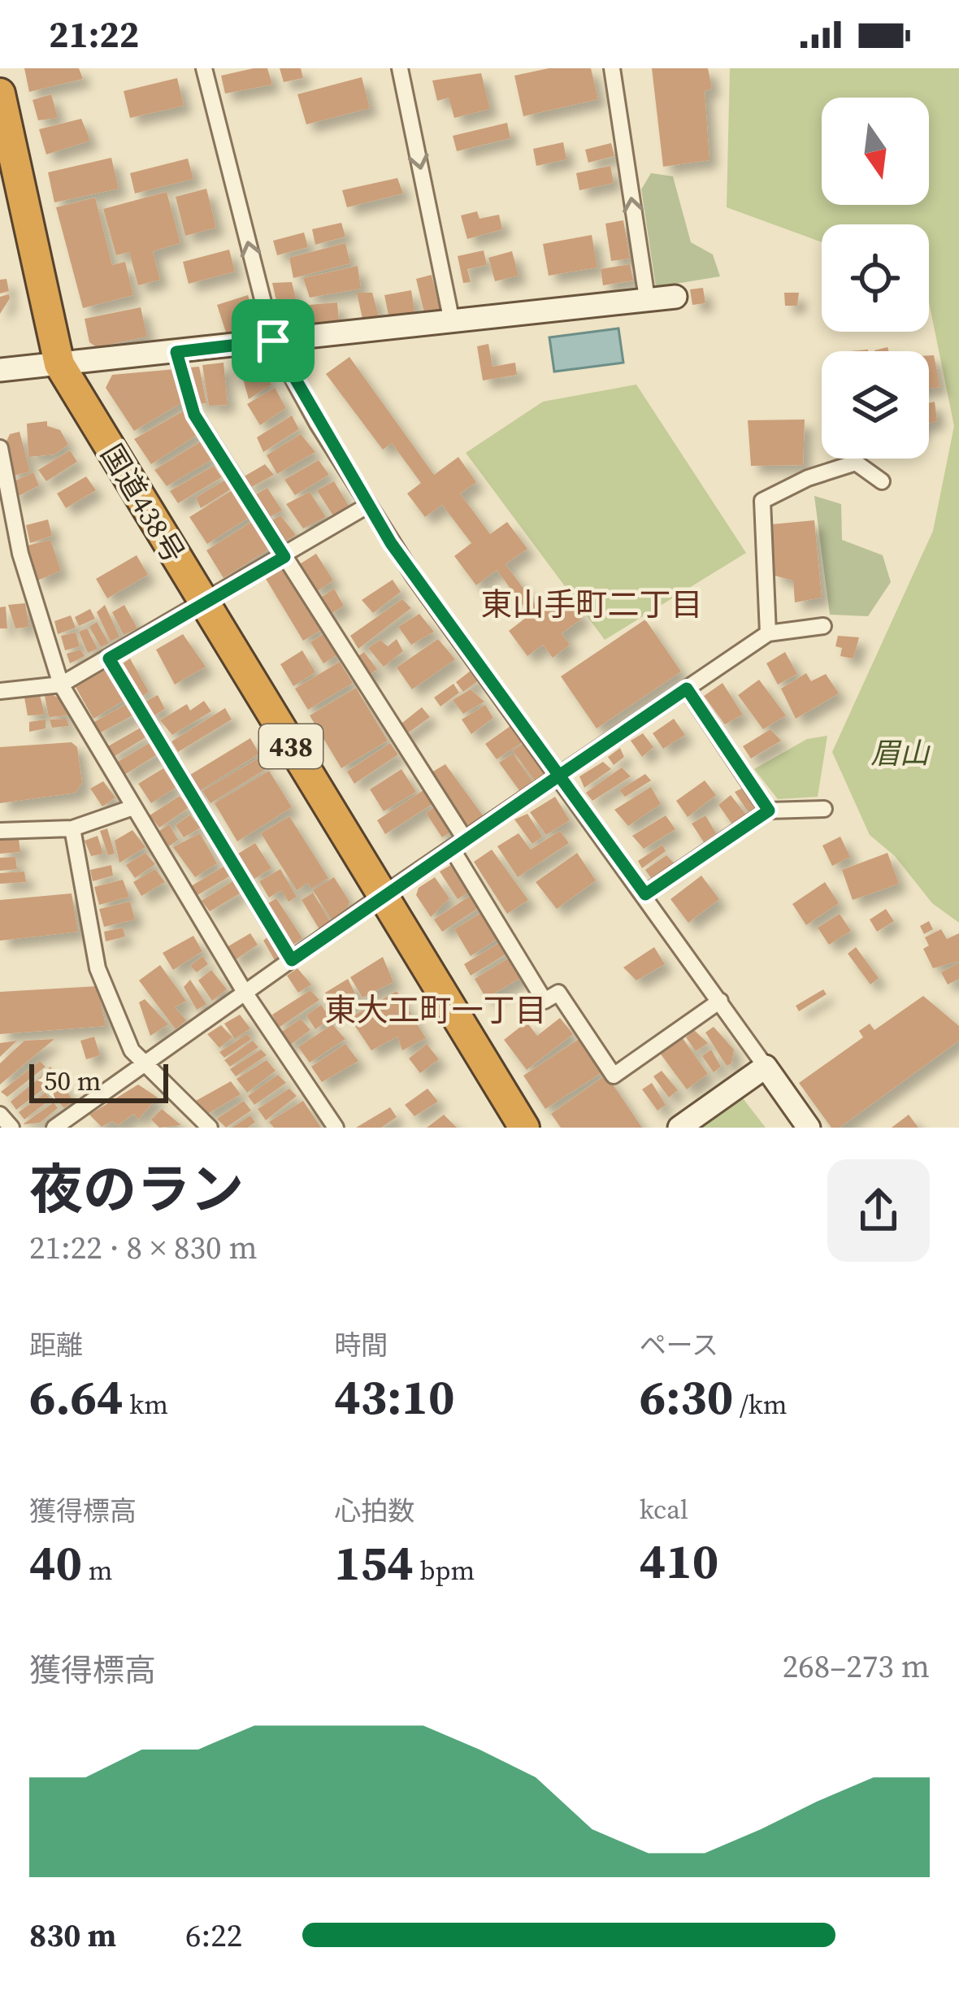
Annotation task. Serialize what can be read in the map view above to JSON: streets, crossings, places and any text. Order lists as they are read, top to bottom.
{
  "streets": {
    "highway": ["国道438号", "438"]
  },
  "districts": ["東山手町二丁目", "東大工町一丁目"],
  "parks": ["眉山"],
  "scale_bar": "50 m",
  "north": "bottom",
  "page": {
    "status": "21:22",
    "scale": "50 m",
    "heading": ["夜のラン", "21:22 · 8 × 830 m"],
    "stats": [
      ["距離", "6.64 km"],
      ["時間", "43:10"],
      ["ペース", "6:30 /km"],
      ["獲得標高", "40 m"],
      ["心拍数", "154 bpm"],
      ["kcal", "410"]
    ],
    "chart": ["獲得標高", "268–273 m"],
    "list": [
      {
        "name": "830 m",
        "note": "6:22"
      }
    ]
  }
}
